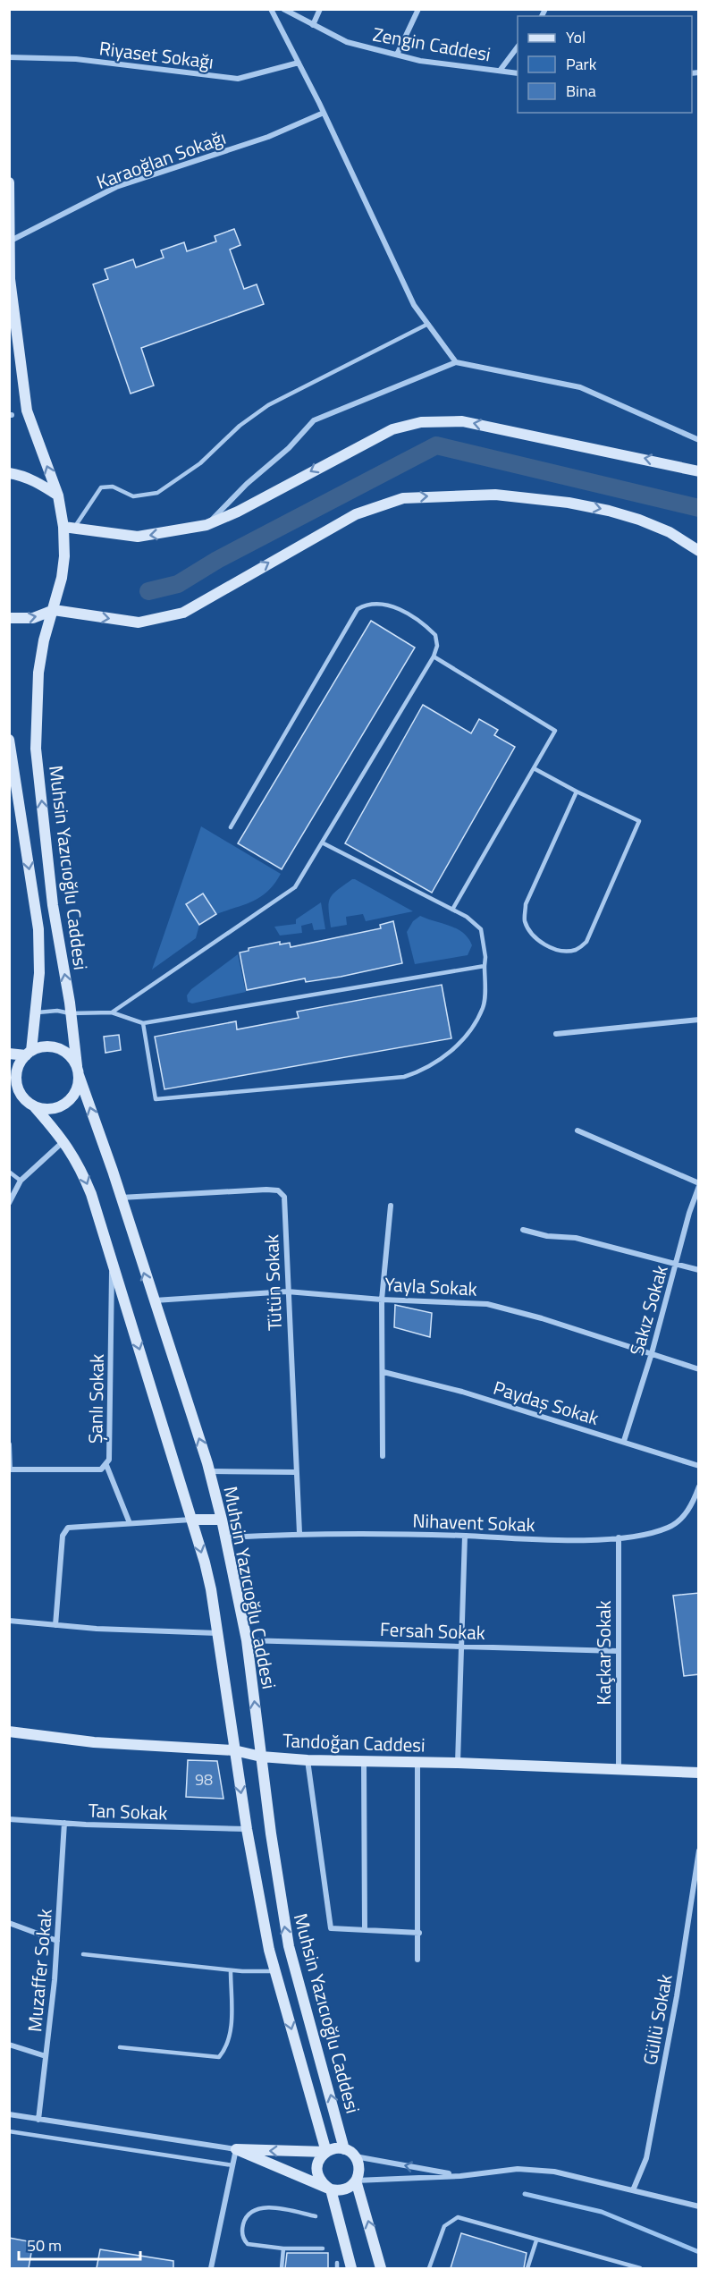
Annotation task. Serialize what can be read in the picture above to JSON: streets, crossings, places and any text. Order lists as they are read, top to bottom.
{
  "streets": {
    "street": [
      "Zengin Caddesi",
      "Riyaset Sokağı",
      "Karaoğlan Sokağı",
      "Muhsin Yazıcıoğlu Caddesi",
      "Tütün Sokak",
      "Yayla Sokak",
      "Sakız Sokak",
      "Şanlı Sokak",
      "Paydaş Sokak",
      "Nihavent Sokak",
      "Fersah Sokak",
      "Kaçkar Sokak",
      "Tandoğan Caddesi",
      "Tan Sokak",
      "Muzaffer Sokak",
      "Güllü Sokak"
    ]
  },
  "crossings": [
    ["Karaoğlan Sokağı", "Muhsin Yazıcıoğlu Caddesi"],
    ["Muhsin Yazıcıoğlu Caddesi", "Tütün Sokak"],
    ["Muhsin Yazıcıoğlu Caddesi", "Yayla Sokak"],
    ["Muhsin Yazıcıoğlu Caddesi", "Şanlı Sokak"],
    ["Muhsin Yazıcıoğlu Caddesi", "Nihavent Sokak"],
    ["Muhsin Yazıcıoğlu Caddesi", "Fersah Sokak"],
    ["Muhsin Yazıcıoğlu Caddesi", "Tandoğan Caddesi"],
    ["Muhsin Yazıcıoğlu Caddesi", "Tan Sokak"],
    ["Tütün Sokak", "Yayla Sokak"],
    ["Tütün Sokak", "Nihavent Sokak"],
    ["Yayla Sokak", "Sakız Sokak"],
    ["Sakız Sokak", "Paydaş Sokak"],
    ["Nihavent Sokak", "Kaçkar Sokak"],
    ["Fersah Sokak", "Kaçkar Sokak"],
    ["Kaçkar Sokak", "Tandoğan Caddesi"],
    ["Tan Sokak", "Muzaffer Sokak"]
  ],
  "house_numbers": ["98"],
  "legend": ["Yol", "Park", "Bina"],
  "scale_bar": "50 m"
}
